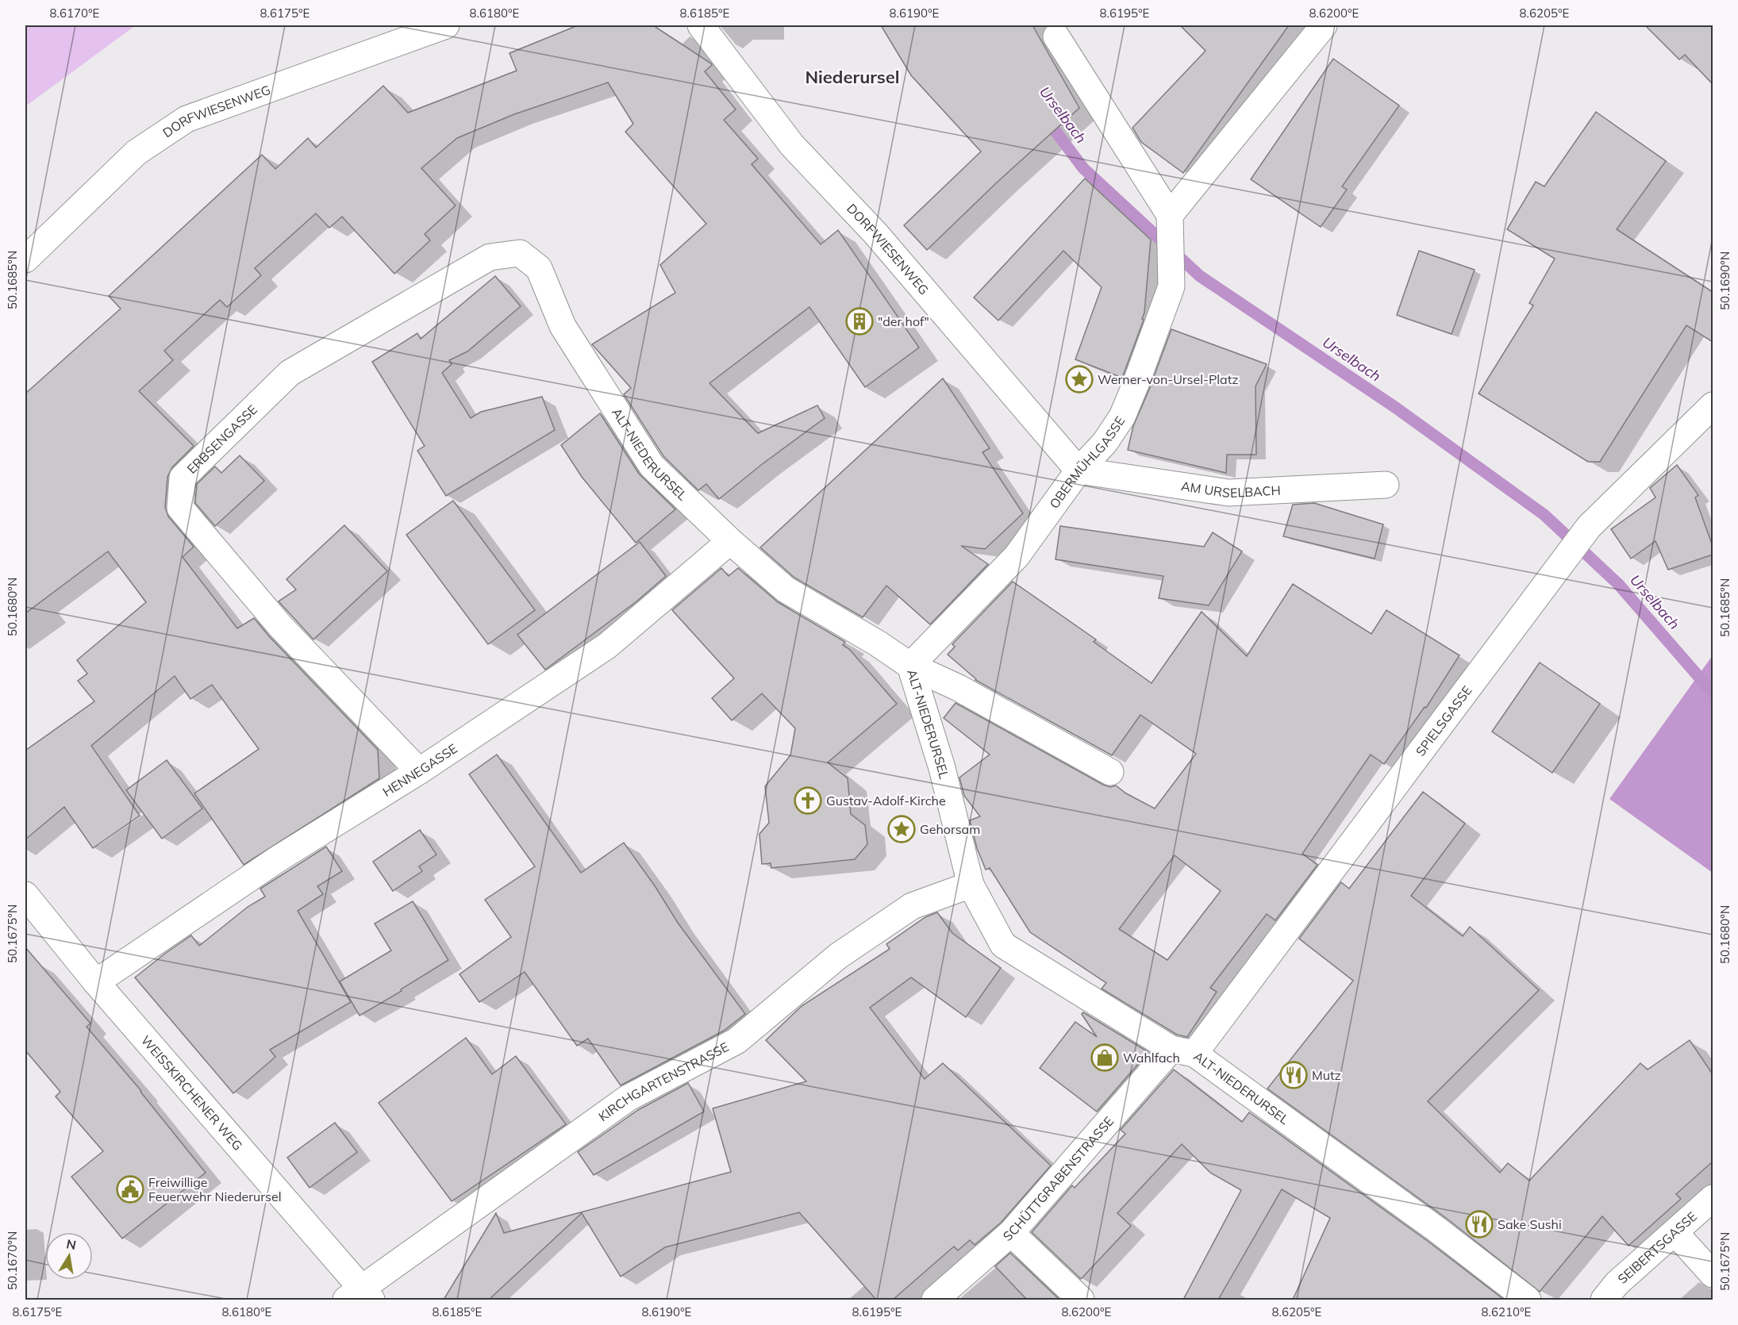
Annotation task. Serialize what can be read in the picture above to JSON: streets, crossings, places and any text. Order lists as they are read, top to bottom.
{
  "streets": {
    "street": [
      "DORFWIESENWEG",
      "ERBSENGASSE",
      "ALT-NIEDERURSEL",
      "OBERMÜHLGASSE",
      "AM URSELBACH",
      "SPIELSGASSE",
      "HENNEGASSE",
      "KIRCHGARTENSTRASSE",
      "WEISSKIRCHENER WEG",
      "SCHÜTTGRABENSTRASSE",
      "SEIBERTSGASSE"
    ]
  },
  "crossings": [
    ["DORFWIESENWEG", "OBERMÜHLGASSE"],
    ["DORFWIESENWEG", "AM URSELBACH"],
    ["ERBSENGASSE", "ALT-NIEDERURSEL"],
    ["ERBSENGASSE", "HENNEGASSE"],
    ["ALT-NIEDERURSEL", "OBERMÜHLGASSE"],
    ["ALT-NIEDERURSEL", "SPIELSGASSE"],
    ["ALT-NIEDERURSEL", "HENNEGASSE"],
    ["ALT-NIEDERURSEL", "KIRCHGARTENSTRASSE"],
    ["ALT-NIEDERURSEL", "SCHÜTTGRABENSTRASSE"],
    ["OBERMÜHLGASSE", "AM URSELBACH"],
    ["SPIELSGASSE", "SCHÜTTGRABENSTRASSE"],
    ["HENNEGASSE", "WEISSKIRCHENER WEG"],
    ["KIRCHGARTENSTRASSE", "WEISSKIRCHENER WEG"]
  ],
  "districts": ["Niederursel"],
  "water": ["Urselbach"],
  "places": {
    "building": ["\"der hof\""],
    "place": ["Werner-von-Ursel-Platz", "Gehorsam"],
    "church": ["Gustav-Adolf-Kirche"],
    "shop": ["Wahlfach"],
    "restaurant": ["Mutz", "Sake Sushi"],
    "public building": ["Freiwillige Feuerwehr Niederursel"]
  },
  "north": "top",
  "coordinates": [
    "8.6170°E",
    "8.6175°E",
    "8.6180°E",
    "8.6185°E",
    "8.6190°E",
    "8.6195°E",
    "8.6200°E",
    "8.6205°E",
    "50.1685°N",
    "50.1690°N",
    "50.1680°N",
    "50.1675°N",
    "50.1670°N",
    "8.6210°E"
  ]
}
